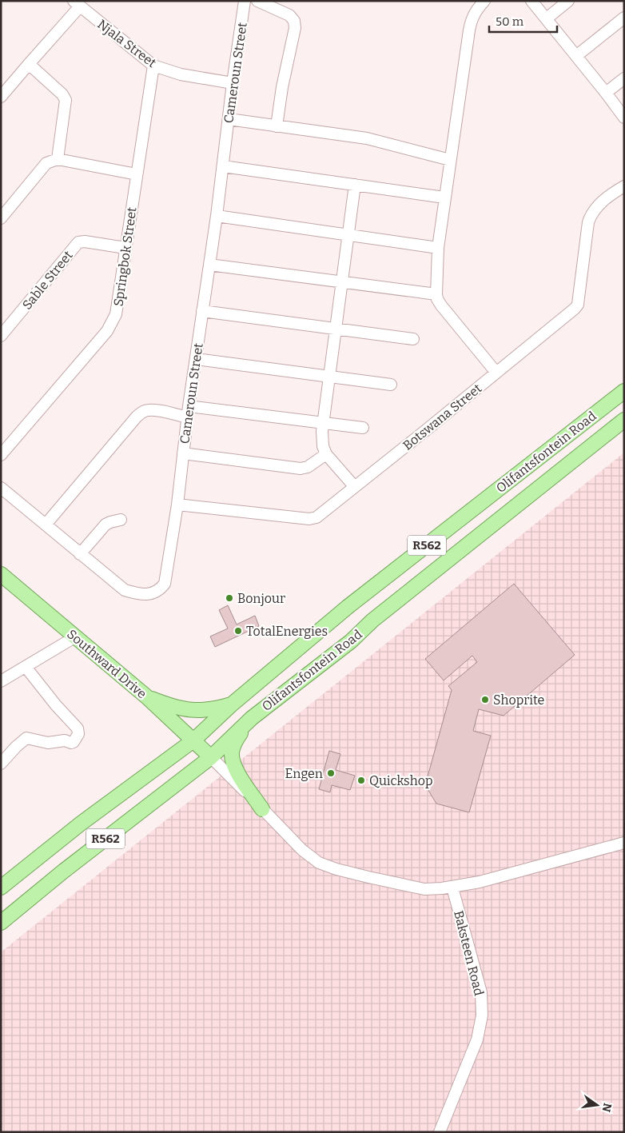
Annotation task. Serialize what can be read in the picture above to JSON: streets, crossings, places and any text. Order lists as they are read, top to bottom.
{
  "streets": {
    "main road": ["Olifantsfontein Road", "R562", "Southward Drive"],
    "street": [
      "Njala Street",
      "Cameroun Street",
      "Springbok Street",
      "Sable Street",
      "Botswana Street",
      "Baksteen Road"
    ]
  },
  "crossings": [
    ["Njala Street", "Cameroun Street"],
    ["Njala Street", "Springbok Street"],
    ["Cameroun Street", "Botswana Street"],
    ["Springbok Street", "Sable Street"],
    ["Olifantsfontein Road", "Southward Drive"]
  ],
  "places": [
    "Bonjour",
    "TotalEnergies",
    "Shoprite",
    "Engen",
    "Quickshop"
  ],
  "scale_bar": "50 m",
  "north": "right"
}
